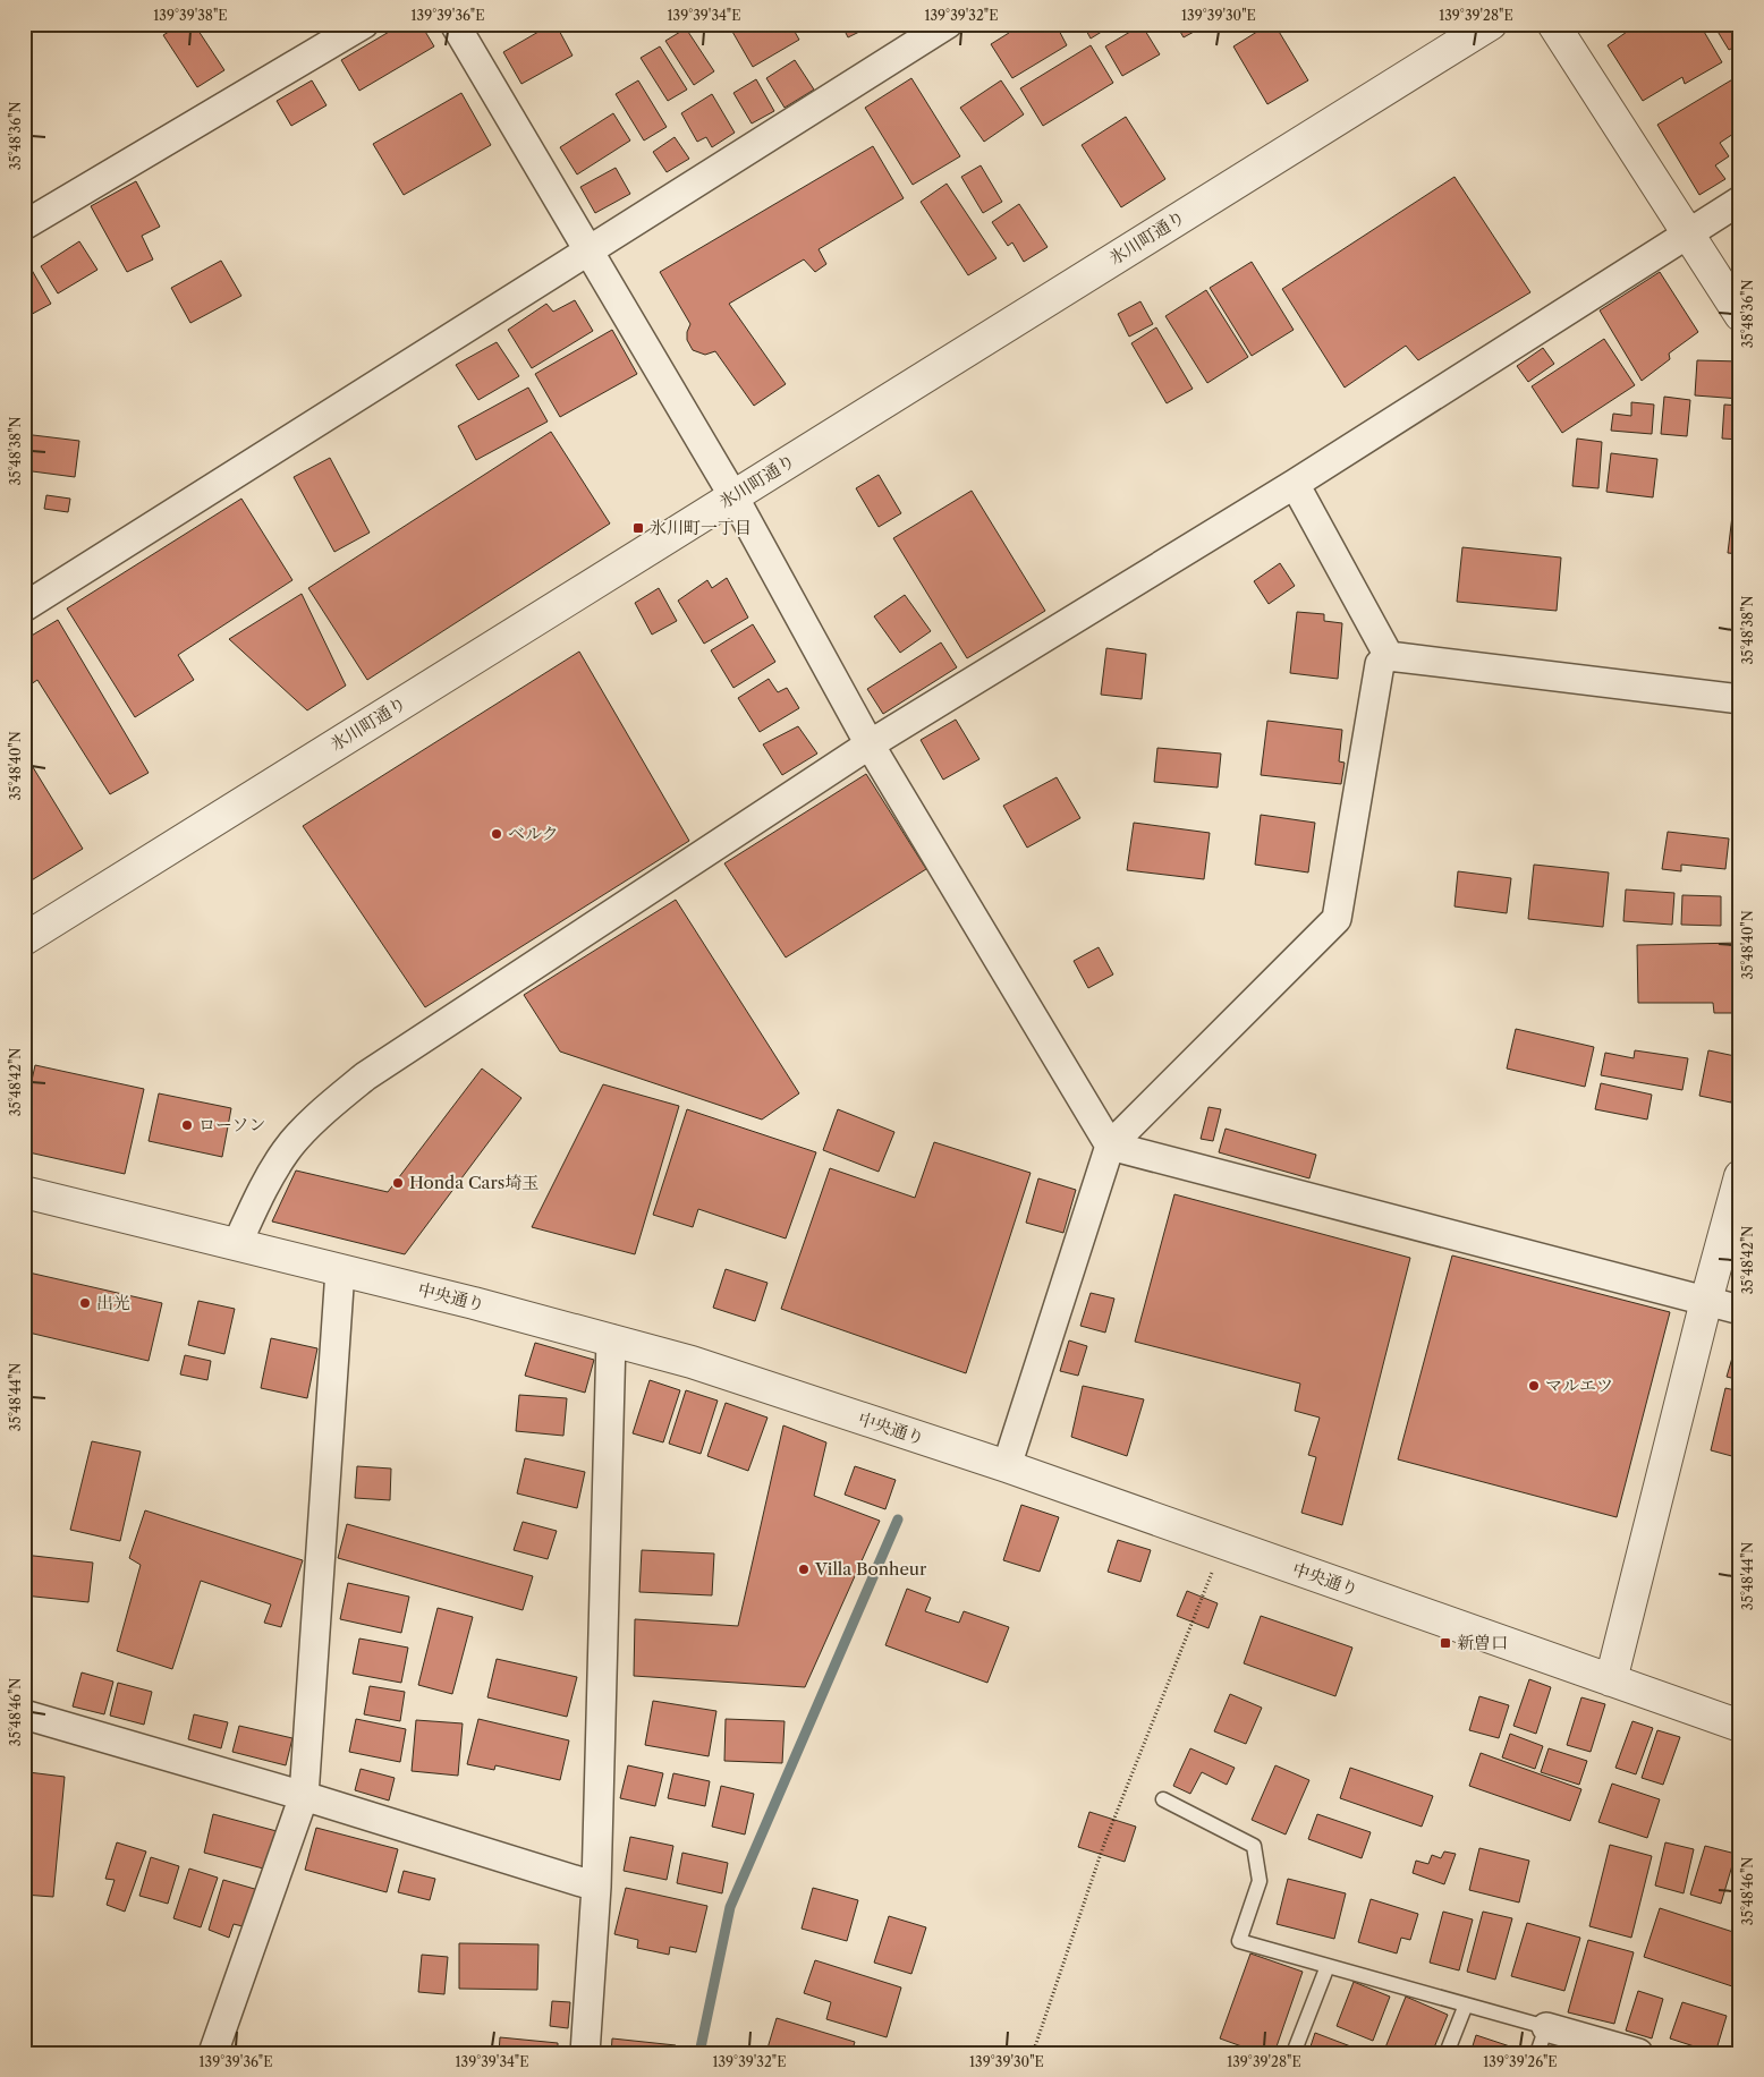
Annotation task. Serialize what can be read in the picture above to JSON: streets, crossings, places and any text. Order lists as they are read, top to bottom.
{
  "streets": {
    "street": ["氷川町通り", "中央通り"]
  },
  "places": {
    "transit": ["氷川町一丁目", "新曽口"],
    "other": [
      "ベルク",
      "ローソン",
      "Honda Cars埼玉",
      "出光",
      "マルエツ",
      "Villa Bonheur"
    ]
  },
  "coordinates": [
    "139°39'38\"E",
    "139°39'36\"E",
    "139°39'34\"E",
    "139°39'32\"E",
    "139°39'30\"E",
    "139°39'28\"E",
    "35°48'36\"N",
    "35°48'38\"N",
    "35°48'40\"N",
    "35°48'42\"N",
    "35°48'44\"N",
    "35°48'46\"N",
    "139°39'26\"E"
  ]
}
